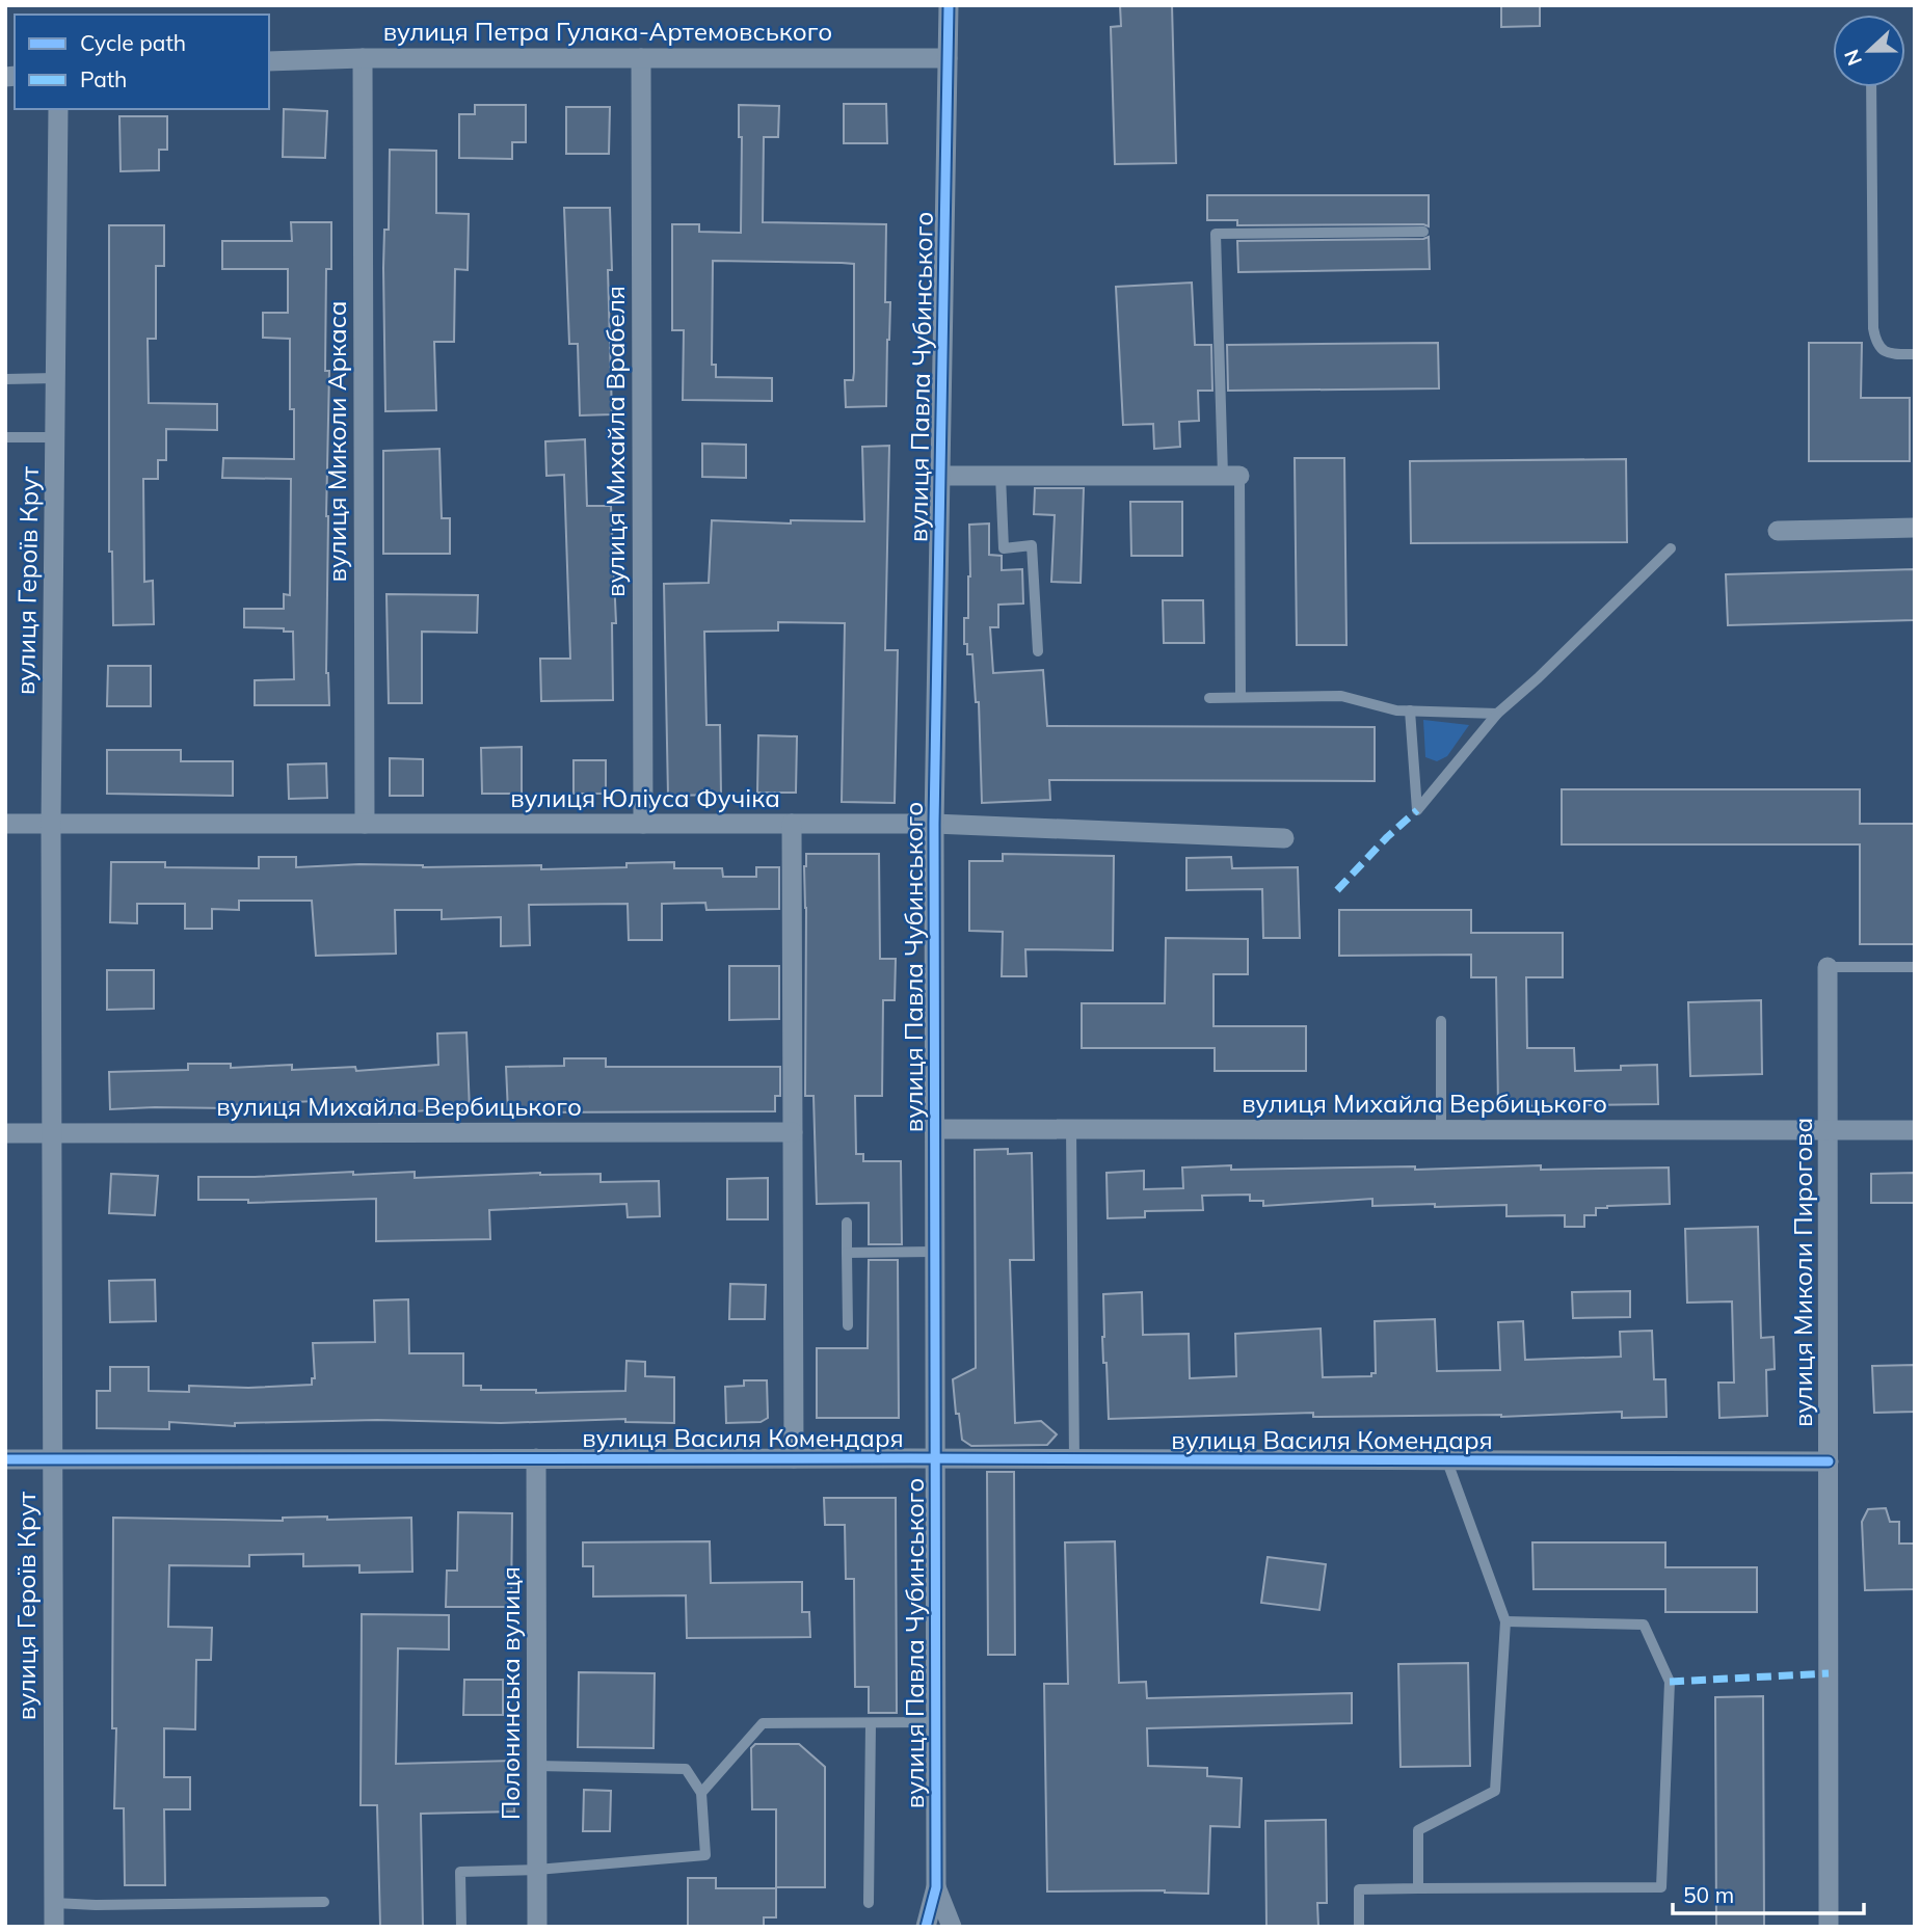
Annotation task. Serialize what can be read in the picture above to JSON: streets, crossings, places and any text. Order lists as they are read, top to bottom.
{
  "streets": {
    "street": [
      "вулиця Петра Гулака-Артемовського",
      "вулиця Павла Чубинського",
      "вулиця Миколи Аркаса",
      "вулиця Михайла Врабеля",
      "вулиця Героїв Крут",
      "вулиця Юліуса Фучіка",
      "вулиця Михайла Вербицького",
      "вулиця Миколи Пирогова",
      "вулиця Василя Комендаря",
      "Полонинська вулиця"
    ]
  },
  "crossings": [
    ["вулиця Петра Гулака-Артемовського", "вулиця Павла Чубинського"],
    ["вулиця Петра Гулака-Артемовського", "вулиця Миколи Аркаса"],
    ["вулиця Петра Гулака-Артемовського", "вулиця Михайла Врабеля"],
    ["вулиця Павла Чубинського", "вулиця Юліуса Фучіка"],
    ["вулиця Павла Чубинського", "вулиця Михайла Вербицького"],
    ["вулиця Павла Чубинського", "вулиця Василя Комендаря"],
    ["вулиця Миколи Аркаса", "вулиця Юліуса Фучіка"],
    ["вулиця Михайла Врабеля", "вулиця Юліуса Фучіка"],
    ["вулиця Героїв Крут", "вулиця Юліуса Фучіка"],
    ["вулиця Героїв Крут", "вулиця Михайла Вербицького"],
    ["вулиця Героїв Крут", "вулиця Василя Комендаря"],
    ["вулиця Михайла Вербицького", "вулиця Миколи Пирогова"],
    ["вулиця Миколи Пирогова", "вулиця Василя Комендаря"],
    ["вулиця Василя Комендаря", "Полонинська вулиця"]
  ],
  "legend": ["Cycle path", "Path"],
  "scale_bar": "50 m",
  "north": "left"
}
